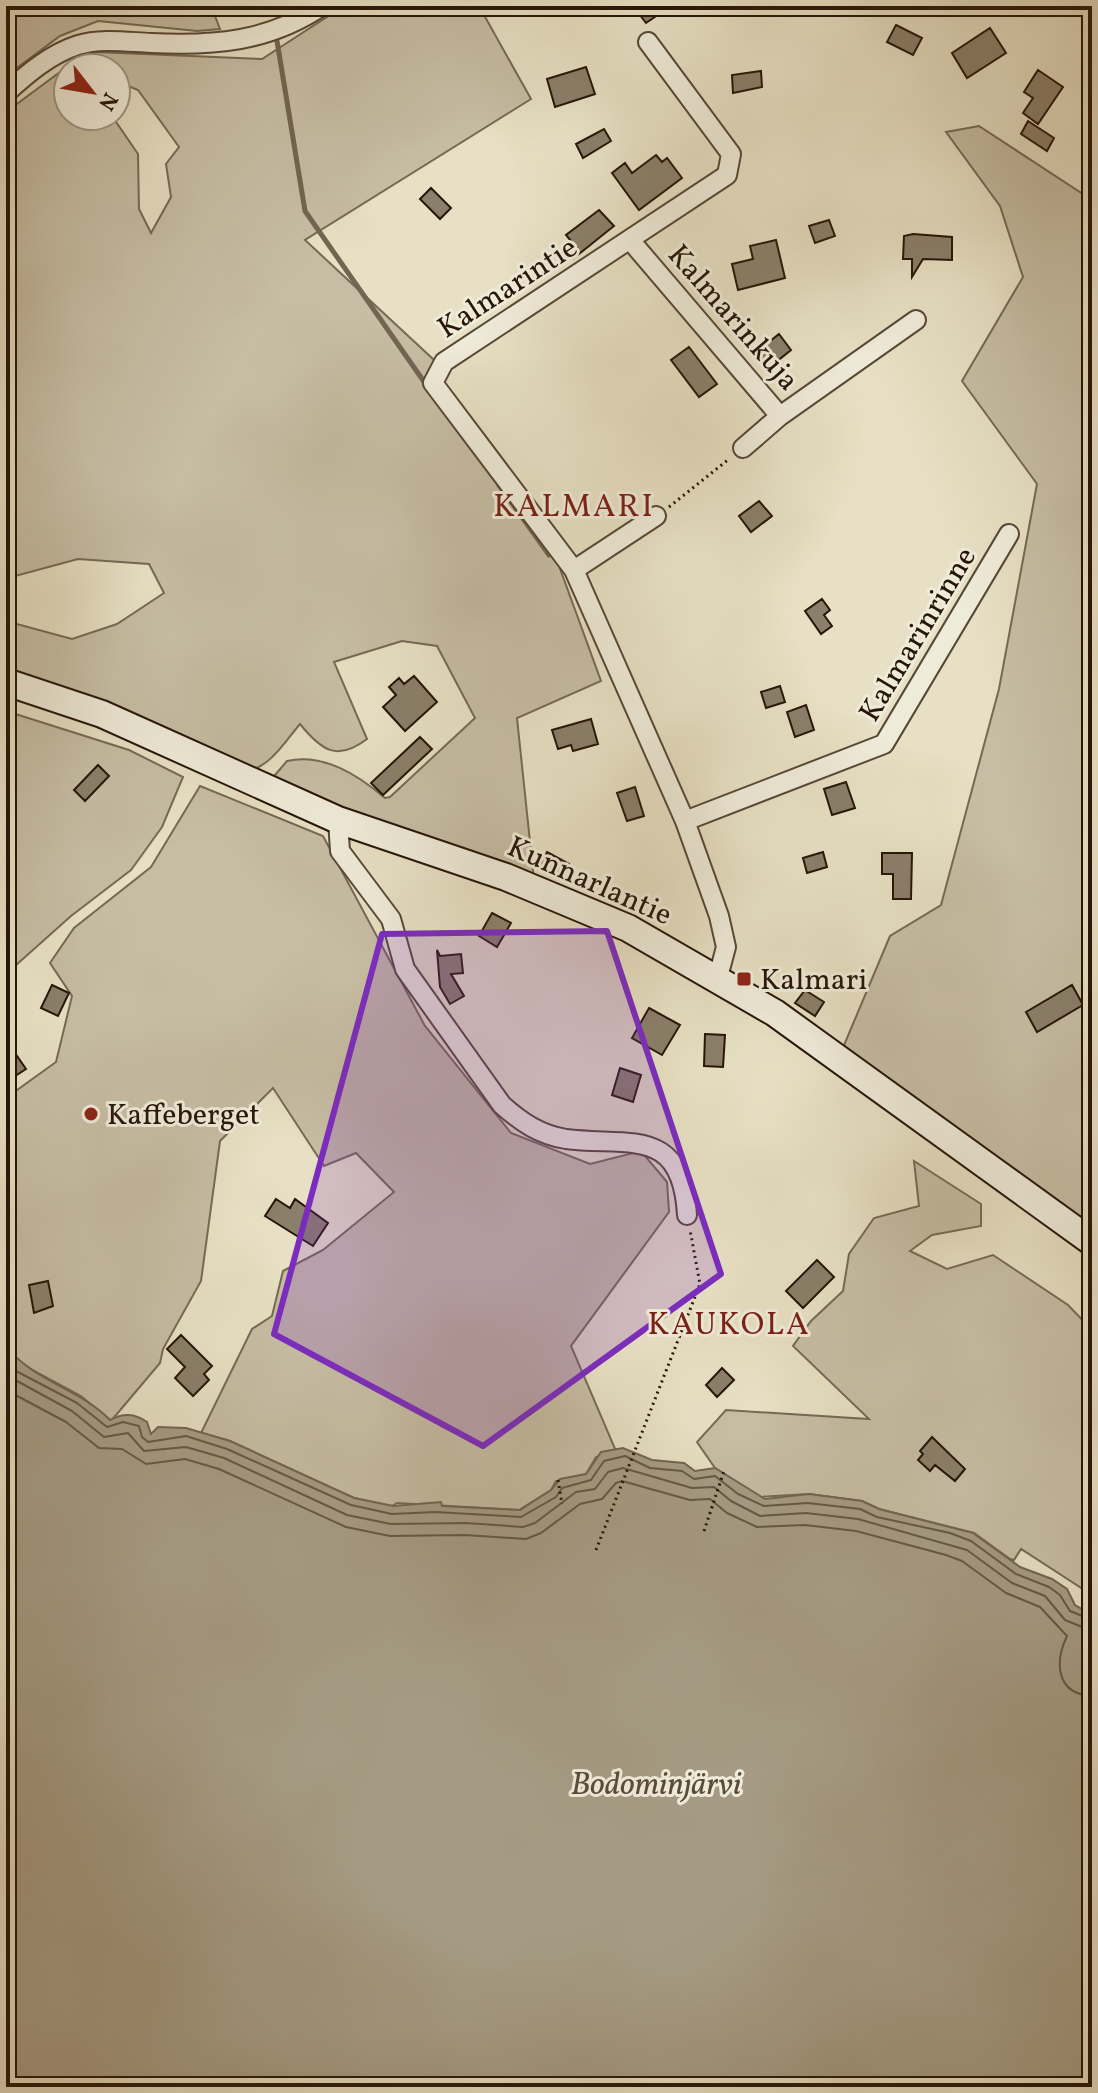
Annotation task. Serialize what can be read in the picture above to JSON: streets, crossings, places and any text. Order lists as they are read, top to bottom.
{
  "streets": {
    "main road": ["Kunnarlantie"],
    "street": ["Kalmarintie", "Kalmarinkuja", "Kalmarinrinne"]
  },
  "crossings": [
    ["Kalmarintie", "Kalmarinkuja"],
    ["Kalmarintie", "Kalmarinrinne"],
    ["Kalmarintie", "Kunnarlantie"]
  ],
  "districts": ["KALMARI", "KAUKOLA"],
  "water": ["Bodominjärvi"],
  "places": {
    "transit": ["Kalmari"],
    "other": ["Kaffeberget"]
  },
  "north": "bottom right"
}
